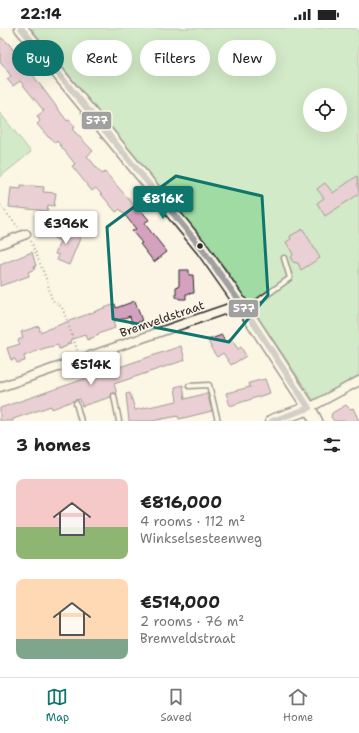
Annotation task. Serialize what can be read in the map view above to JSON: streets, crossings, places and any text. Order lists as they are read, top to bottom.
{
  "streets": {
    "street": ["Bremveldstraat"]
  },
  "lines": ["transit line 577"],
  "page": {
    "status": "22:14",
    "chip": [
      "Buy",
      "Rent",
      "Filters",
      "New"
    ],
    "price": ["€816K", "€396K", "€514K"],
    "heading": "3 homes",
    "list": [
      {
        "name": "€816,000",
        "note": "4 rooms · 112 m² · Winkselsesteenweg"
      },
      {
        "name": "€514,000",
        "note": "2 rooms · 76 m² · Bremveldstraat"
      }
    ],
    "tabs": ["Map", "Saved", "Home"]
  }
}
